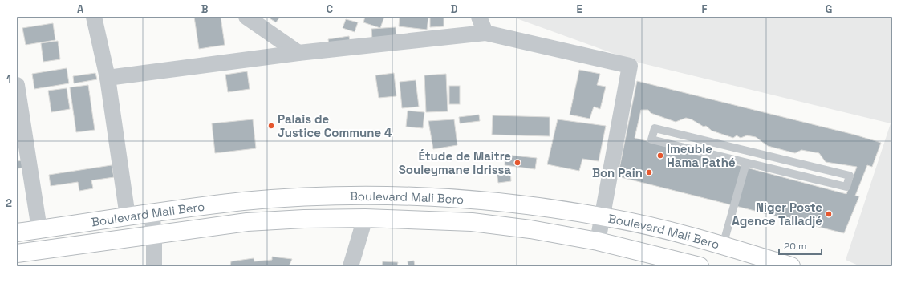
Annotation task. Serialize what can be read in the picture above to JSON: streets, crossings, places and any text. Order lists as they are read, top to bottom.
{
  "streets": {
    "main road": ["Boulevard Mali Bero"]
  },
  "places": [
    "Palais de Justice Commune 4",
    "Imeuble Hama Pathé",
    "Étude de Maitre Souleymane Idrissa",
    "Bon Pain",
    "Niger Poste Agence Talladjé"
  ],
  "scale_bar": "20 m",
  "grid": {
    "columns": [
      "A",
      "B",
      "C",
      "D",
      "E",
      "F",
      "G"
    ],
    "rows": ["1", "2"]
  }
}
